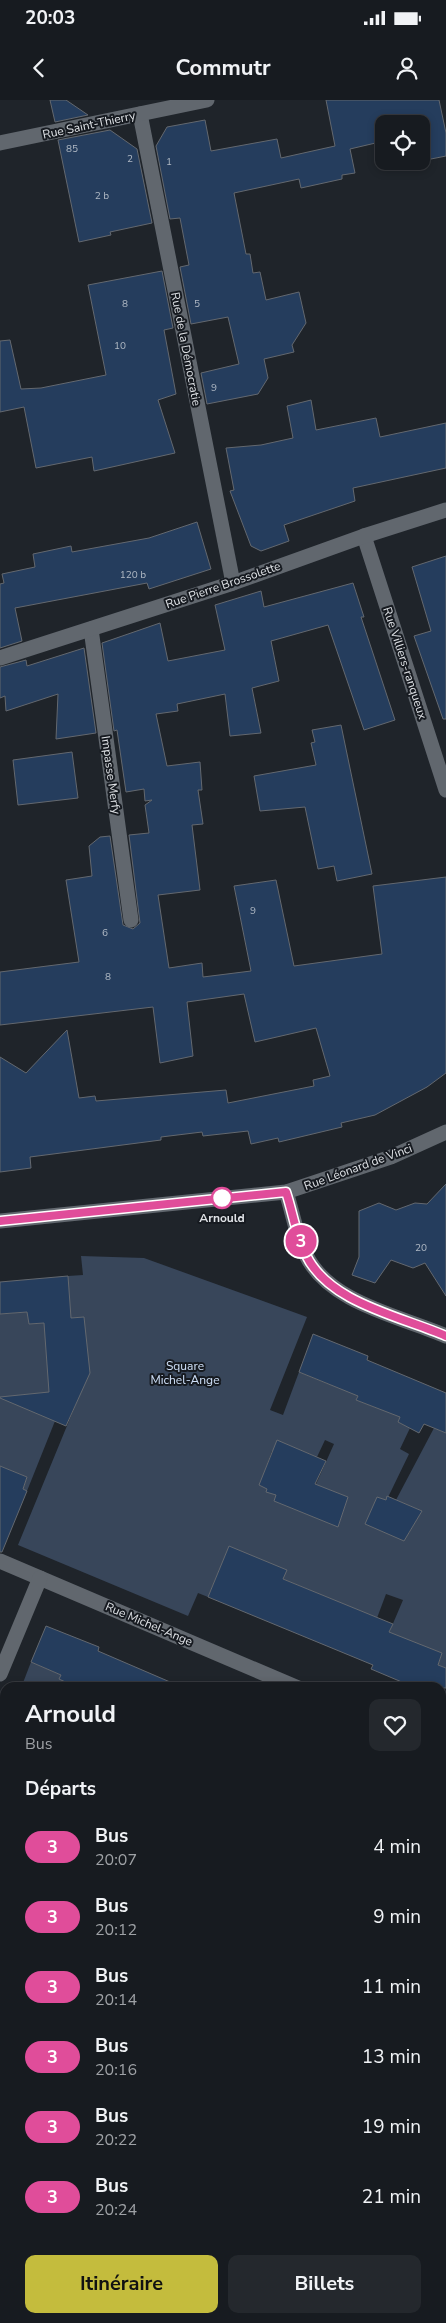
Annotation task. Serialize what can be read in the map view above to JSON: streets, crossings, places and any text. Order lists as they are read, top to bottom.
{
  "streets": {
    "street": [
      "Rue Saint-Thierry",
      "Rue de la Démocratie",
      "Rue Pierre Brossolette",
      "Rue Villiers-ranqueux",
      "Impasse Merfy",
      "Rue Léonard de Vinci",
      "Rue Michel-Ange"
    ]
  },
  "crossings": [
    ["Rue Saint-Thierry", "Rue de la Démocratie"],
    ["Rue de la Démocratie", "Rue Pierre Brossolette"],
    ["Rue Pierre Brossolette", "Rue Villiers-ranqueux"],
    ["Rue Pierre Brossolette", "Impasse Merfy"]
  ],
  "parks": ["Square Michel-Ange"],
  "places": ["Arnould"],
  "lines": ["bus line 3"],
  "house_numbers": [
    "85",
    "2",
    "1",
    "2 b",
    "8",
    "5",
    "10",
    "9",
    "120 b",
    "9",
    "6",
    "8",
    "20"
  ],
  "page": {
    "status": "20:03",
    "header": "Commutr",
    "on_map": "3",
    "heading": [
      ["Arnould", "Bus"],
      "Départs"
    ],
    "list": [
      {
        "mark": "3",
        "name": "Bus",
        "note": "20:07",
        "value": "4 min"
      },
      {
        "mark": "3",
        "name": "Bus",
        "note": "20:12",
        "value": "9 min"
      },
      {
        "mark": "3",
        "name": "Bus",
        "note": "20:14",
        "value": "11 min"
      },
      {
        "mark": "3",
        "name": "Bus",
        "note": "20:16",
        "value": "13 min"
      },
      {
        "mark": "3",
        "name": "Bus",
        "note": "20:22",
        "value": "19 min"
      },
      {
        "mark": "3",
        "name": "Bus",
        "note": "20:24",
        "value": "21 min"
      }
    ],
    "buttons": ["Itinéraire", "Billets"]
  }
}
